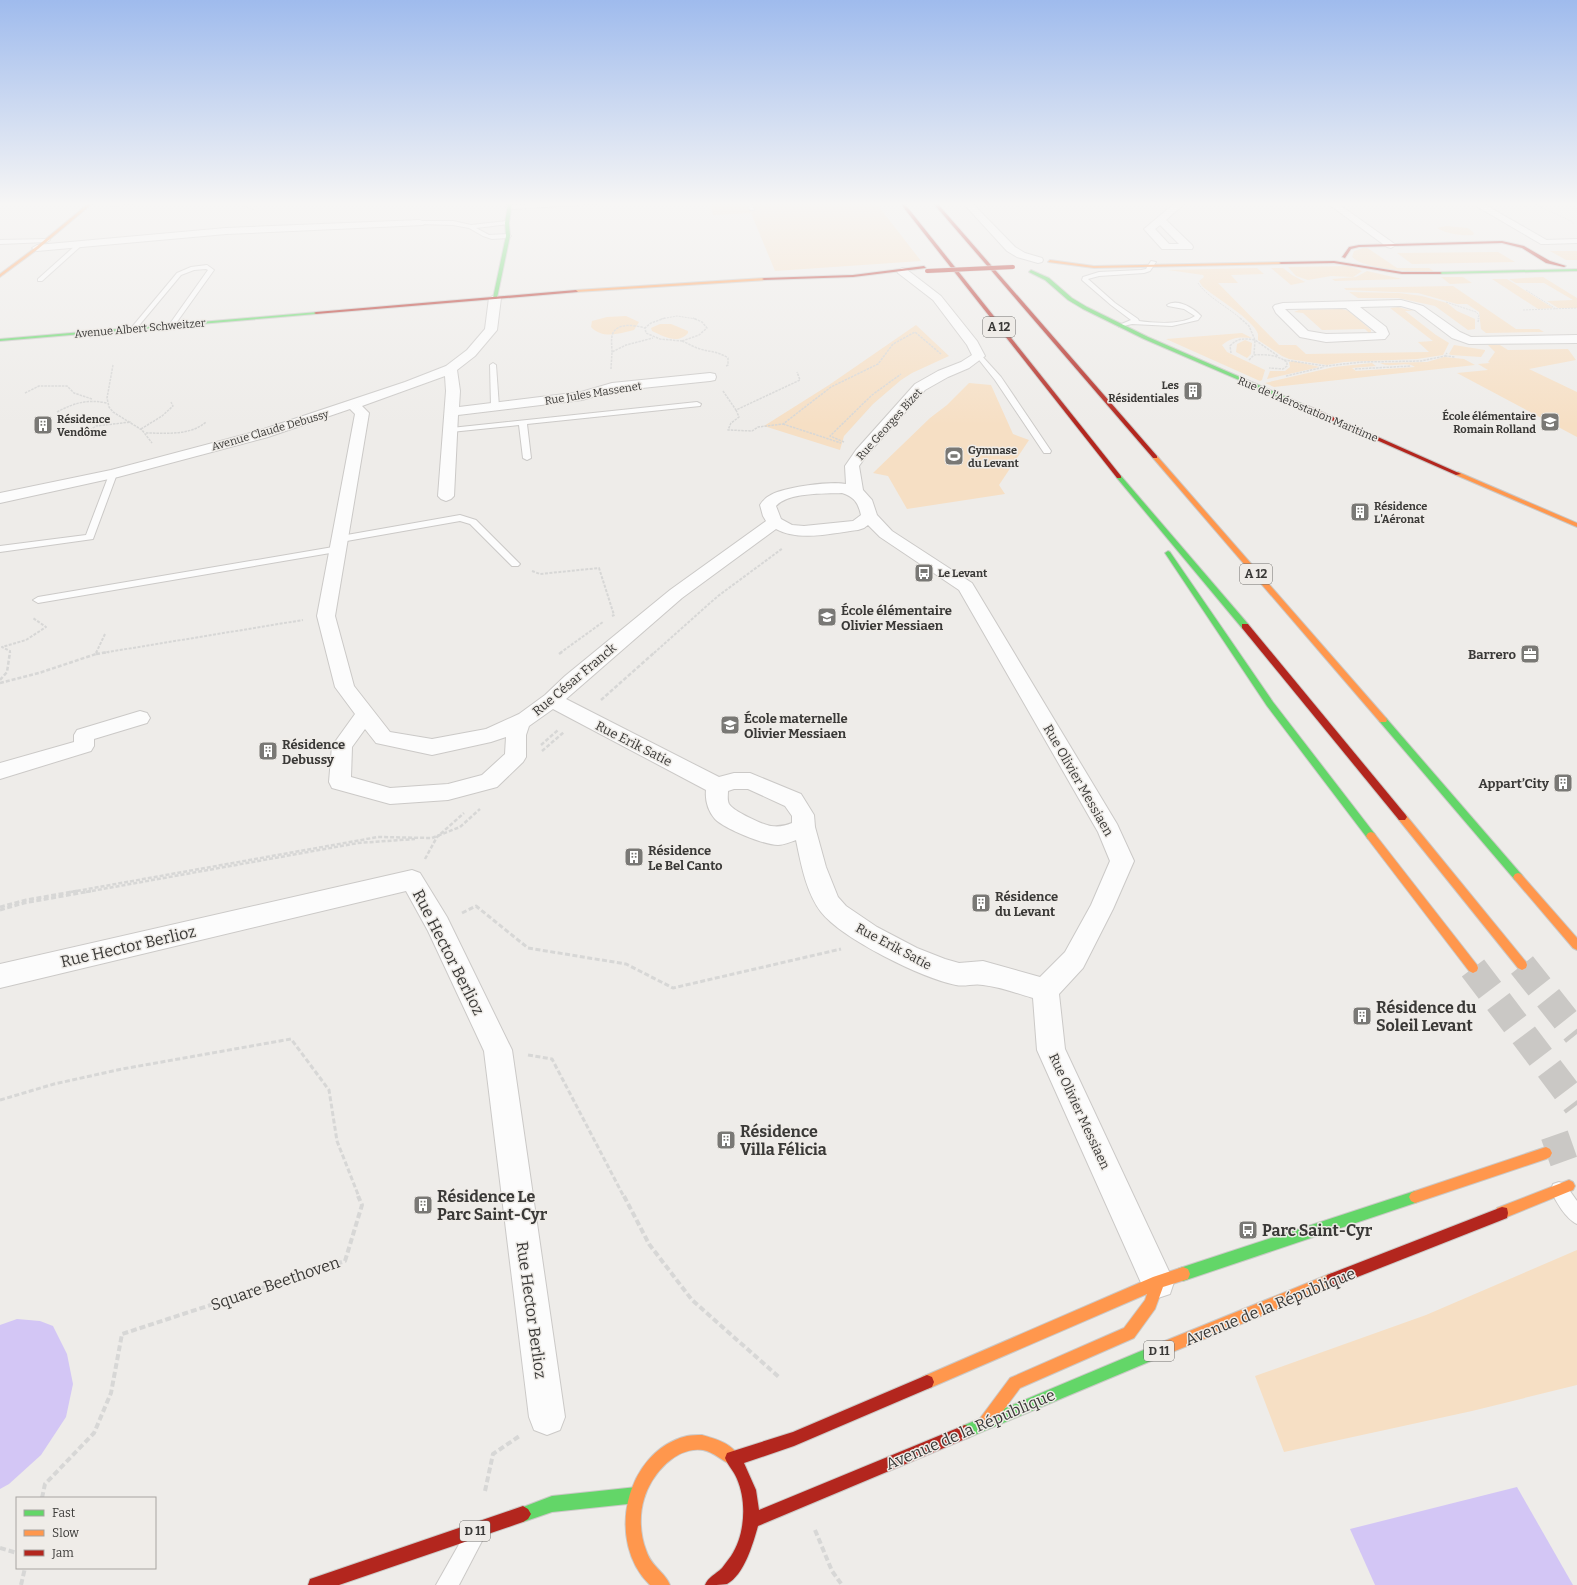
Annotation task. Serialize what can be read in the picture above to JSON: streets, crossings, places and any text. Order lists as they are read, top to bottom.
{
  "streets": {
    "main road": [
      "A 12",
      "Avenue Albert Schweitzer",
      "Rue de l'Aérostation Maritime",
      "Avenue de la République",
      "D 11"
    ],
    "street": [
      "Rue Jules Massenet",
      "Rue Georges Bizet",
      "Avenue Claude Debussy",
      "Rue César Franck",
      "Rue Erik Satie",
      "Rue Olivier Messiaen",
      "Rue Hector Berlioz"
    ],
    "path": ["Square Beethoven"]
  },
  "crossings": [
    ["Avenue Albert Schweitzer", "Avenue Claude Debussy"],
    ["Avenue Claude Debussy", "Rue César Franck"],
    ["Rue César Franck", "Rue Erik Satie"],
    ["Rue Erik Satie", "Rue Olivier Messiaen"]
  ],
  "places": {
    "building": [
      "Les Résidentiales",
      "Résidence Vendôme",
      "Résidence L'Aéronat",
      "Résidence Debussy",
      "Appart’City",
      "Résidence Le Bel Canto",
      "Résidence du Levant",
      "Résidence du Soleil Levant",
      "Résidence Villa Félicia",
      "Résidence Le Parc Saint-Cyr"
    ],
    "school or university": ["École élémentaire Romain Rolland", "École élémentaire Olivier Messiaen", "École maternelle Olivier Messiaen"],
    "sports": ["Gymnase du Levant"],
    "bus stop": ["Le Levant", "Parc Saint-Cyr"],
    "office": ["Barrero"]
  },
  "legend": ["Fast", "Slow", "Jam"]
}
